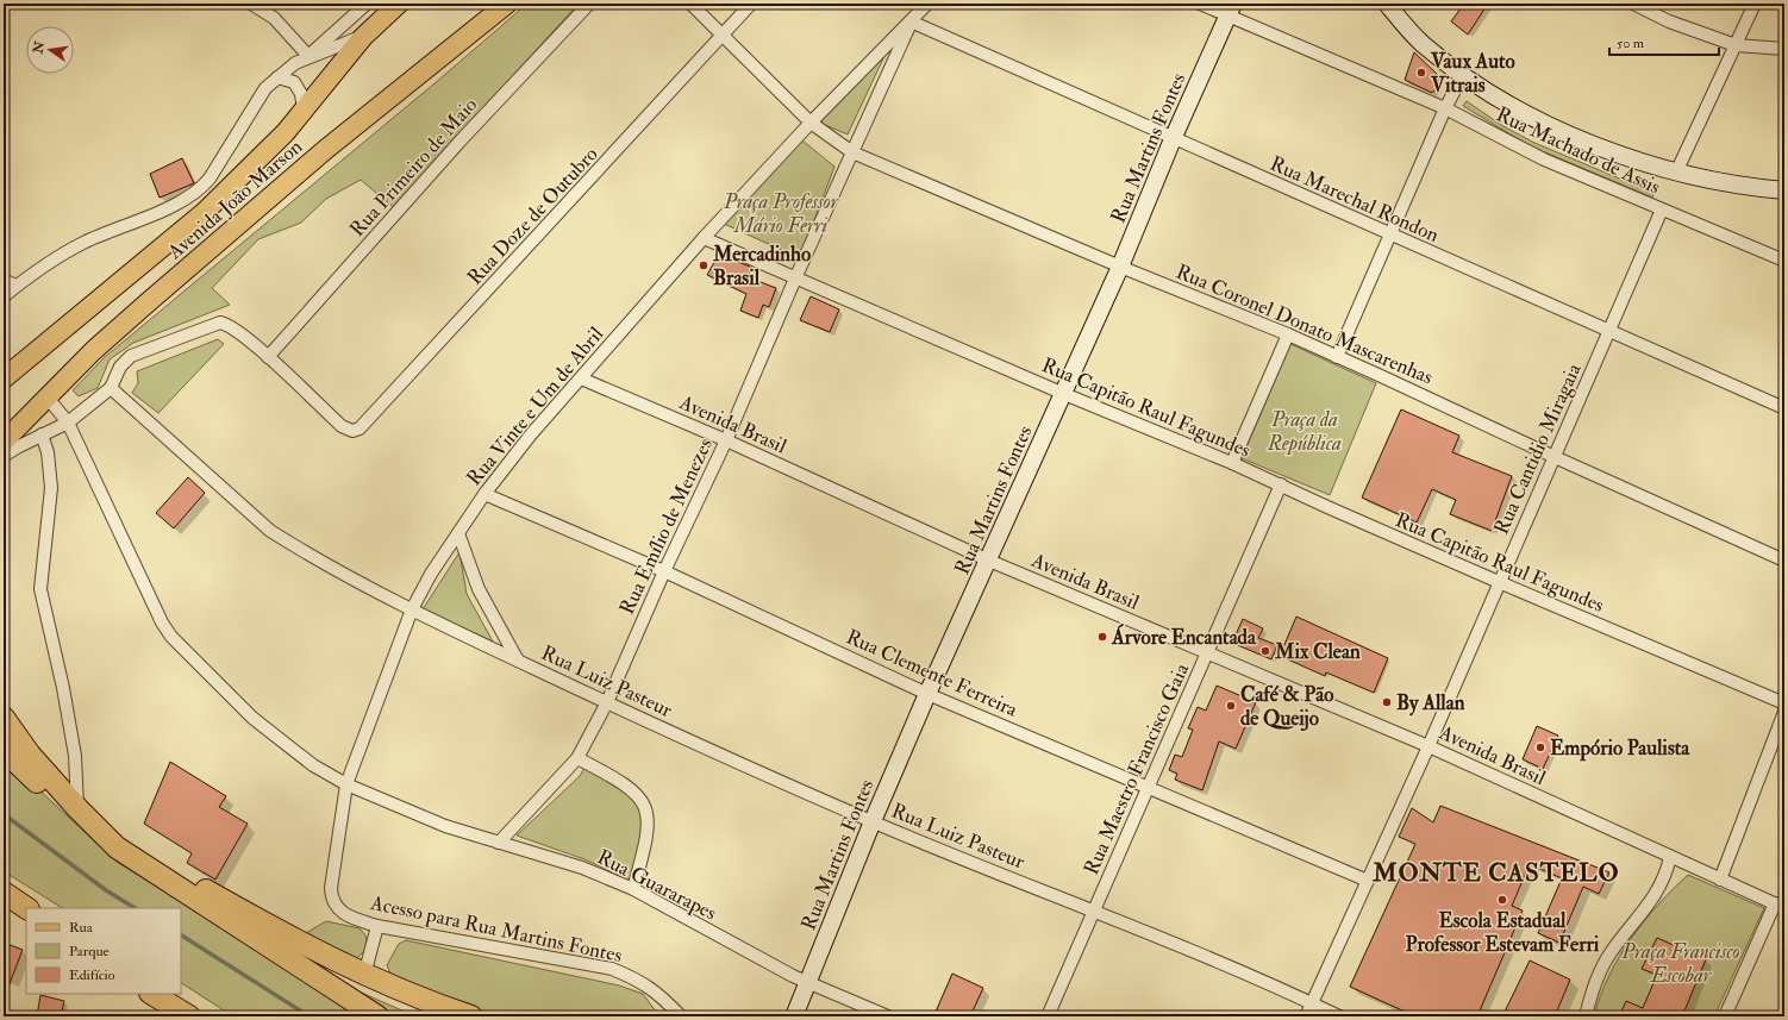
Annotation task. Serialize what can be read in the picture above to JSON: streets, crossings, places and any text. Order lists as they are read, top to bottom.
{
  "streets": {
    "main road": ["Avenida João Marson"],
    "street": [
      "Rua Martins Fontes",
      "Rua Machado de Assis",
      "Rua Primeiro de Maio",
      "Rua Marechal Rondon",
      "Rua Doze de Outubro",
      "Rua Coronel Donato Mascarenhas",
      "Rua Vinte e Um de Abril",
      "Rua Capitão Raul Fagundes",
      "Avenida Brasil",
      "Rua Cantidio Miragaia",
      "Rua Emílio de Menezes",
      "Rua Clemente Ferreira",
      "Rua Luiz Pasteur",
      "Rua Maestro Francisco Gaia",
      "Rua Guararapes",
      "Acesso para Rua Martins Fontes"
    ]
  },
  "crossings": [
    ["Rua Martins Fontes", "Rua Machado de Assis"],
    ["Rua Martins Fontes", "Rua Marechal Rondon"],
    ["Rua Martins Fontes", "Rua Coronel Donato Mascarenhas"],
    ["Rua Martins Fontes", "Rua Capitão Raul Fagundes"],
    ["Rua Martins Fontes", "Avenida Brasil"],
    ["Rua Martins Fontes", "Rua Clemente Ferreira"],
    ["Rua Martins Fontes", "Rua Luiz Pasteur"],
    ["Rua Martins Fontes", "Rua Guararapes"],
    ["Rua Machado de Assis", "Rua Cantidio Miragaia"],
    ["Rua Primeiro de Maio", "Rua Doze de Outubro"],
    ["Avenida João Marson", "Rua Guararapes"],
    ["Rua Marechal Rondon", "Rua Vinte e Um de Abril"],
    ["Rua Marechal Rondon", "Rua Cantidio Miragaia"],
    ["Rua Marechal Rondon", "Rua Emílio de Menezes"],
    ["Rua Doze de Outubro", "Rua Coronel Donato Mascarenhas"],
    ["Rua Coronel Donato Mascarenhas", "Rua Vinte e Um de Abril"],
    ["Rua Coronel Donato Mascarenhas", "Rua Cantidio Miragaia"],
    ["Rua Coronel Donato Mascarenhas", "Rua Emílio de Menezes"],
    ["Rua Vinte e Um de Abril", "Rua Capitão Raul Fagundes"],
    ["Rua Vinte e Um de Abril", "Avenida Brasil"],
    ["Rua Vinte e Um de Abril", "Rua Emílio de Menezes"],
    ["Rua Vinte e Um de Abril", "Rua Clemente Ferreira"],
    ["Rua Vinte e Um de Abril", "Rua Luiz Pasteur"],
    ["Rua Vinte e Um de Abril", "Rua Guararapes"],
    ["Rua Vinte e Um de Abril", "Acesso para Rua Martins Fontes"],
    ["Rua Capitão Raul Fagundes", "Rua Cantidio Miragaia"],
    ["Rua Capitão Raul Fagundes", "Rua Emílio de Menezes"],
    ["Rua Capitão Raul Fagundes", "Rua Maestro Francisco Gaia"],
    ["Avenida Brasil", "Rua Cantidio Miragaia"],
    ["Avenida Brasil", "Rua Emílio de Menezes"],
    ["Avenida Brasil", "Rua Maestro Francisco Gaia"],
    ["Rua Cantidio Miragaia", "Rua Clemente Ferreira"],
    ["Rua Cantidio Miragaia", "Rua Luiz Pasteur"],
    ["Rua Emílio de Menezes", "Rua Clemente Ferreira"],
    ["Rua Emílio de Menezes", "Rua Luiz Pasteur"],
    ["Rua Emílio de Menezes", "Rua Guararapes"],
    ["Rua Clemente Ferreira", "Rua Maestro Francisco Gaia"],
    ["Rua Luiz Pasteur", "Rua Maestro Francisco Gaia"]
  ],
  "districts": ["MONTE CASTELO"],
  "parks": ["Praça Professor Mário Ferri", "Praça da República", "Praça Francisco Escobar"],
  "places": [
    "Vaux Auto Vitrais",
    "Mercadinho Brasil",
    "Árvore Encantada",
    "Mix Clean",
    "By Allan",
    "Café & Pão de Queijo",
    "Empório Paulista",
    "Escola Estadual Professor Estevam Ferri"
  ],
  "legend": ["Rua", "Parque", "Edifício"],
  "scale_bar": "50 m",
  "north": "left"
}
